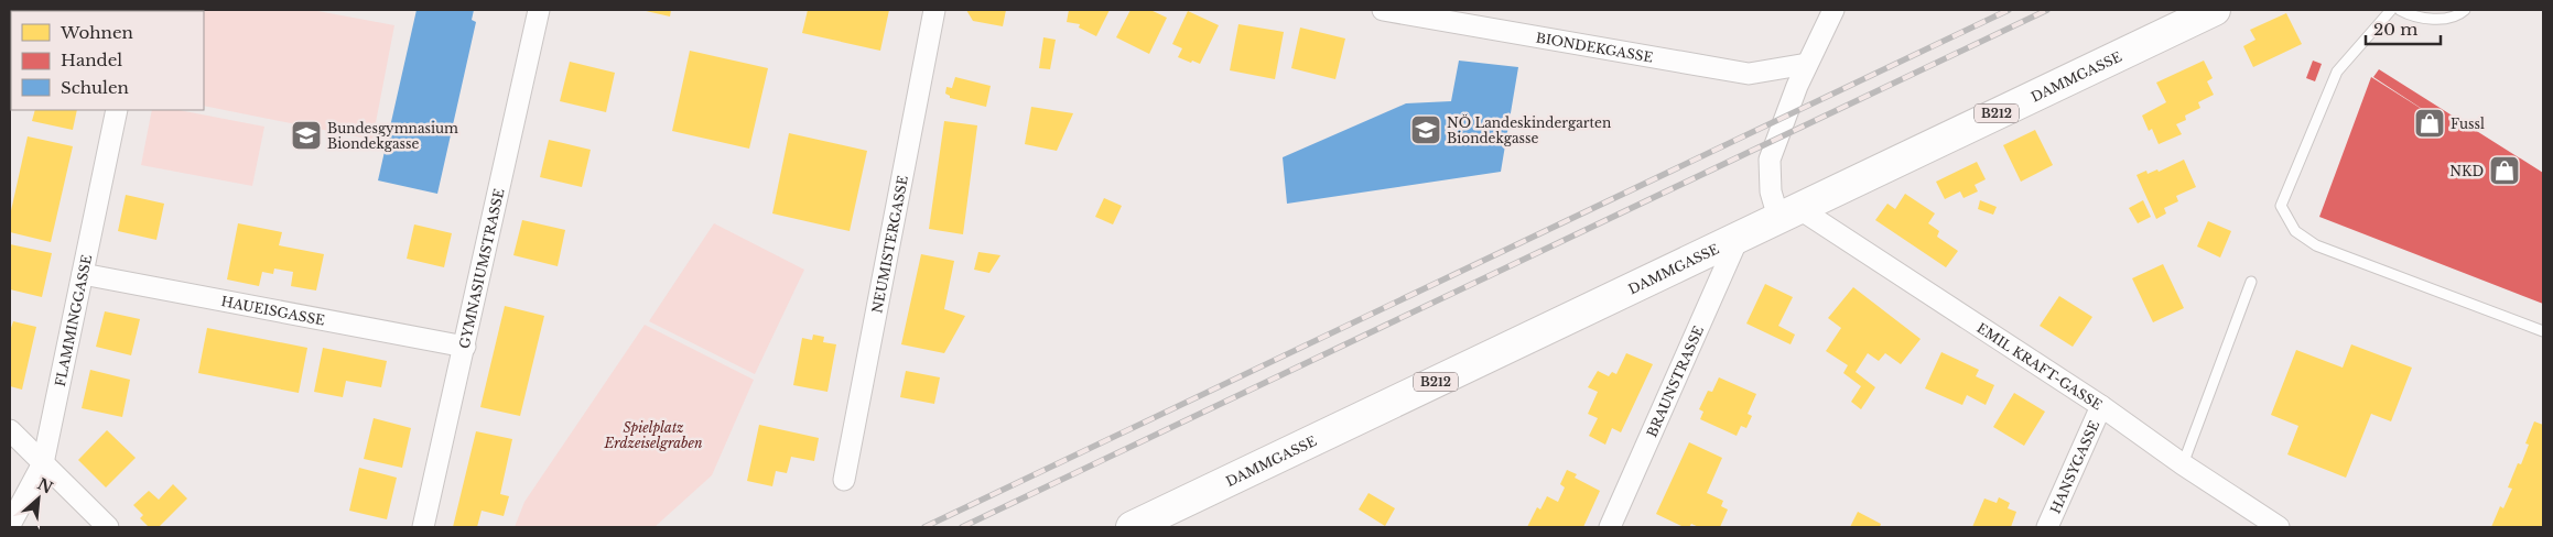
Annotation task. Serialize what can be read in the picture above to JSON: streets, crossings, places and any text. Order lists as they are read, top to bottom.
{
  "streets": {
    "main road": ["DAMMGASSE", "B212"],
    "street": [
      "BIONDEKGASSE",
      "NEUMISTERGASSE",
      "GYMNASIUMSTRASSE",
      "HAUEISGASSE",
      "FLAMMINGGASSE",
      "EMIL KRAFT-GASSE",
      "BRAUNSTRASSE",
      "HANSYGASSE"
    ]
  },
  "crossings": [
    ["DAMMGASSE", "EMIL KRAFT-GASSE"],
    ["DAMMGASSE", "BRAUNSTRASSE"],
    ["GYMNASIUMSTRASSE", "HAUEISGASSE"],
    ["HAUEISGASSE", "FLAMMINGGASSE"],
    ["EMIL KRAFT-GASSE", "HANSYGASSE"]
  ],
  "parks": ["Spielplatz Erdzeiselgraben"],
  "places": {
    "shop": ["Fussl", "NKD"],
    "school or university": ["NÖ Landeskindergarten Biondekgasse", "Bundesgymnasium Biondekgasse"]
  },
  "legend": ["Wohnen", "Handel", "Schulen"],
  "scale_bar": "20 m",
  "north": "top right"
}
